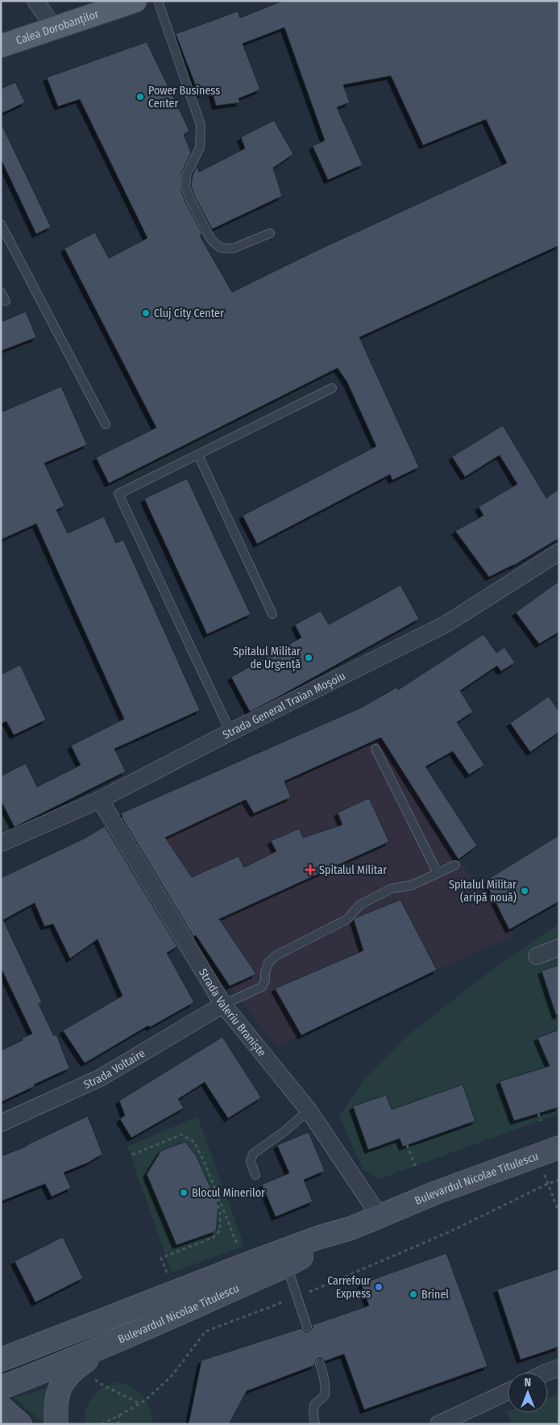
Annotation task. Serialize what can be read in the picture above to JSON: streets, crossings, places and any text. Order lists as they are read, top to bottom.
{
  "streets": {
    "main road": ["Calea Dorobanților", "Bulevardul Nicolae Titulescu"],
    "street": ["Strada General Traian Moșoiu", "Strada Valeriu Braniște", "Strada Voltaire"]
  },
  "crossings": [
    ["Strada General Traian Moșoiu", "Strada Valeriu Braniște"],
    ["Strada Valeriu Braniște", "Strada Voltaire"],
    ["Strada Valeriu Braniște", "Bulevardul Nicolae Titulescu"]
  ],
  "places": {
    "other": [
      "Power Business Center",
      "Cluj City Center",
      "Spitalul Militar de Urgență",
      "Spitalul Militar (aripă nouă)",
      "Blocul Minerilor",
      "Carrefour Express",
      "Brinel"
    ],
    "health": ["Spitalul Militar"]
  },
  "north": "top"
}
